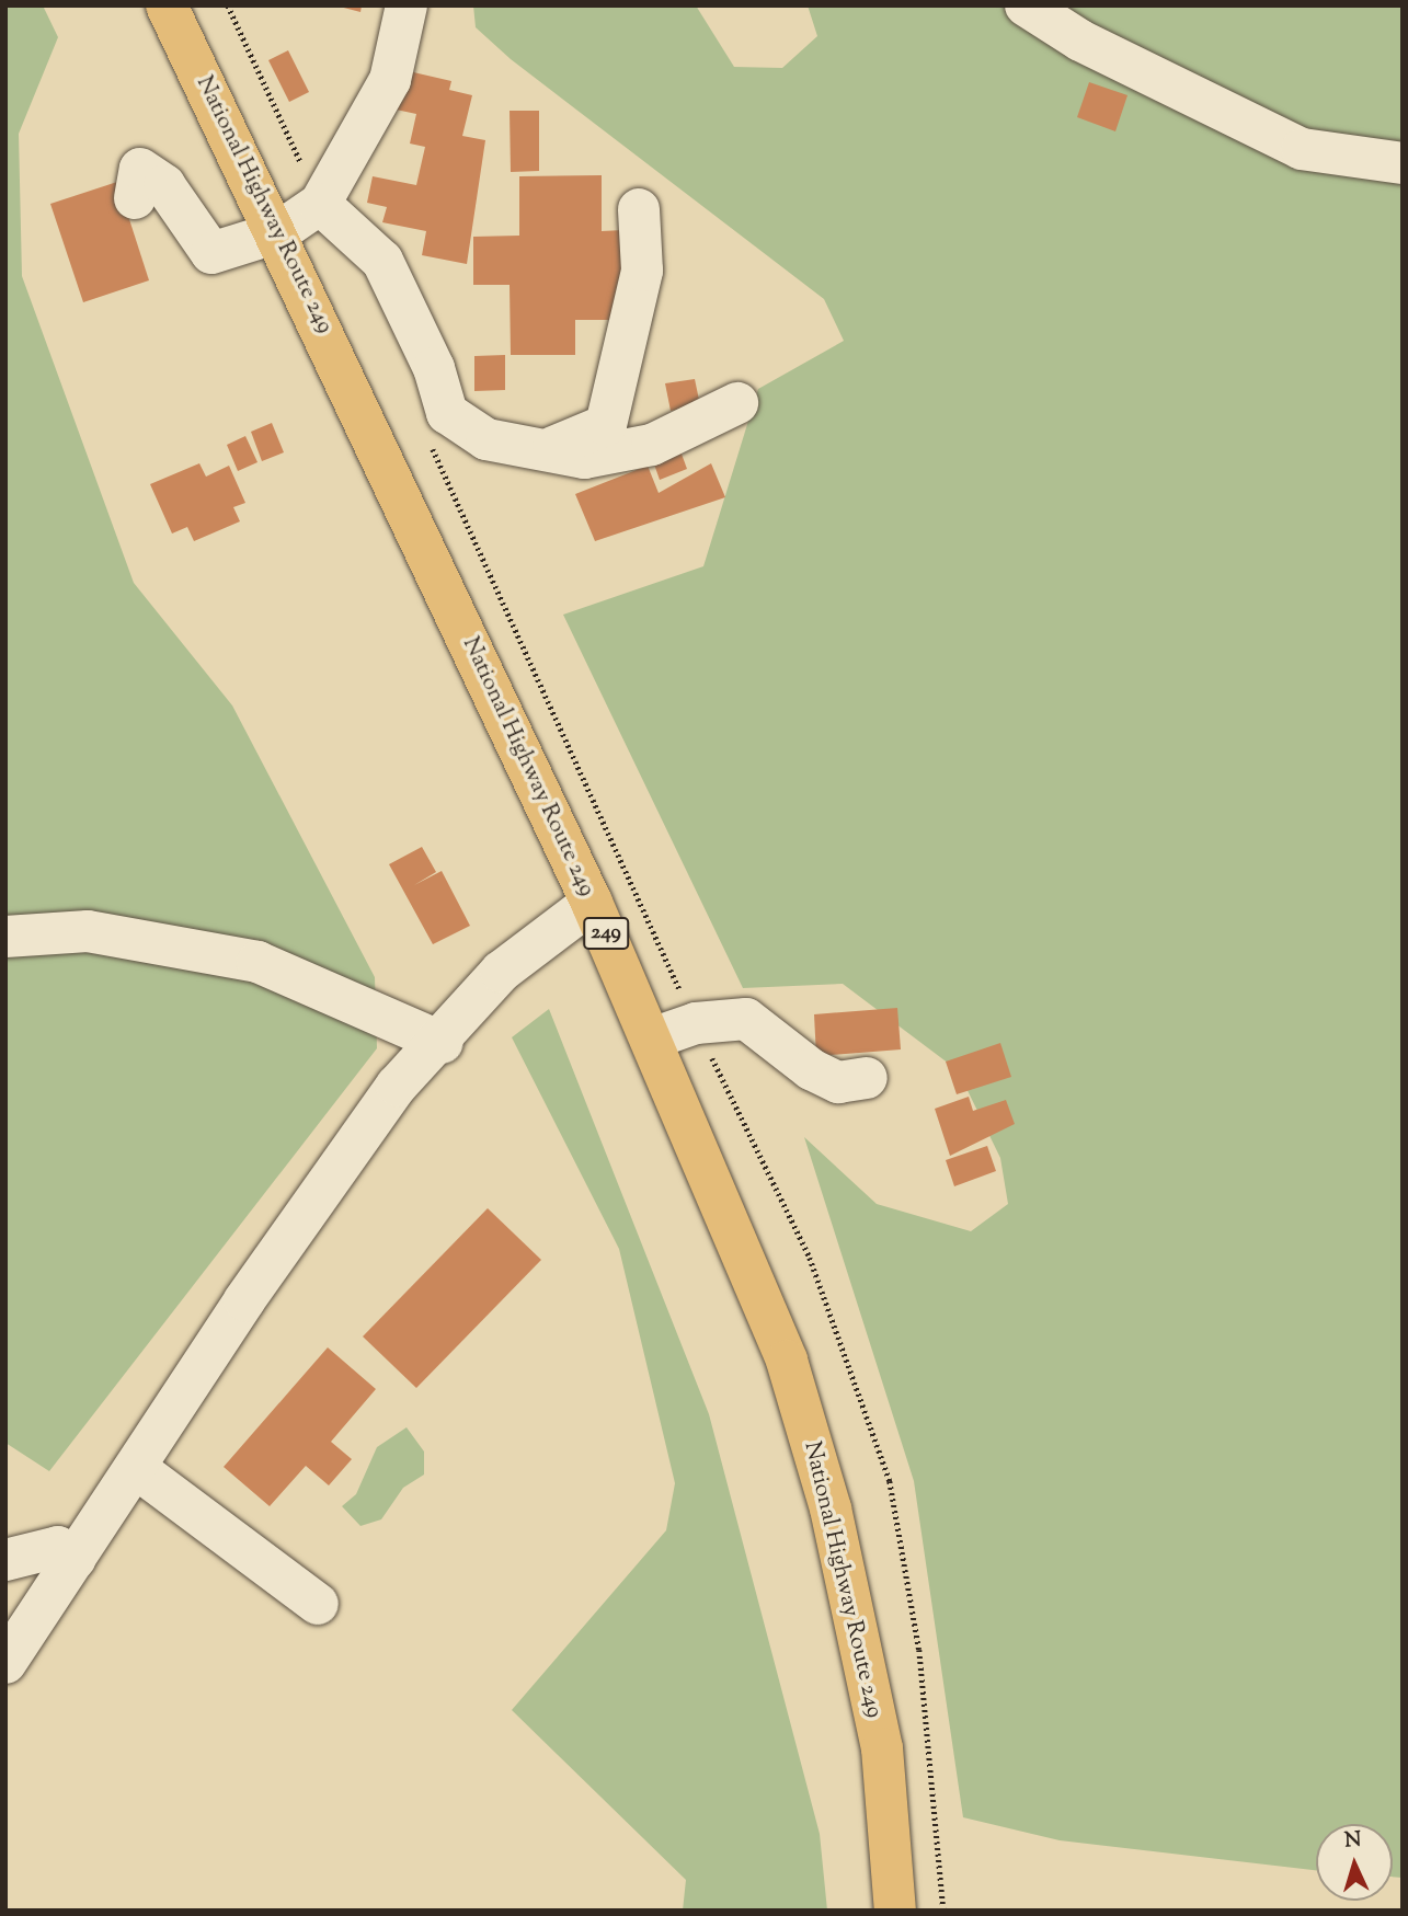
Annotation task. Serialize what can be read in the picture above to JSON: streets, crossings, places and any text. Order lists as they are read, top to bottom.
{
  "streets": {
    "highway": ["National Highway Route 249", "249"]
  },
  "north": "top"
}
